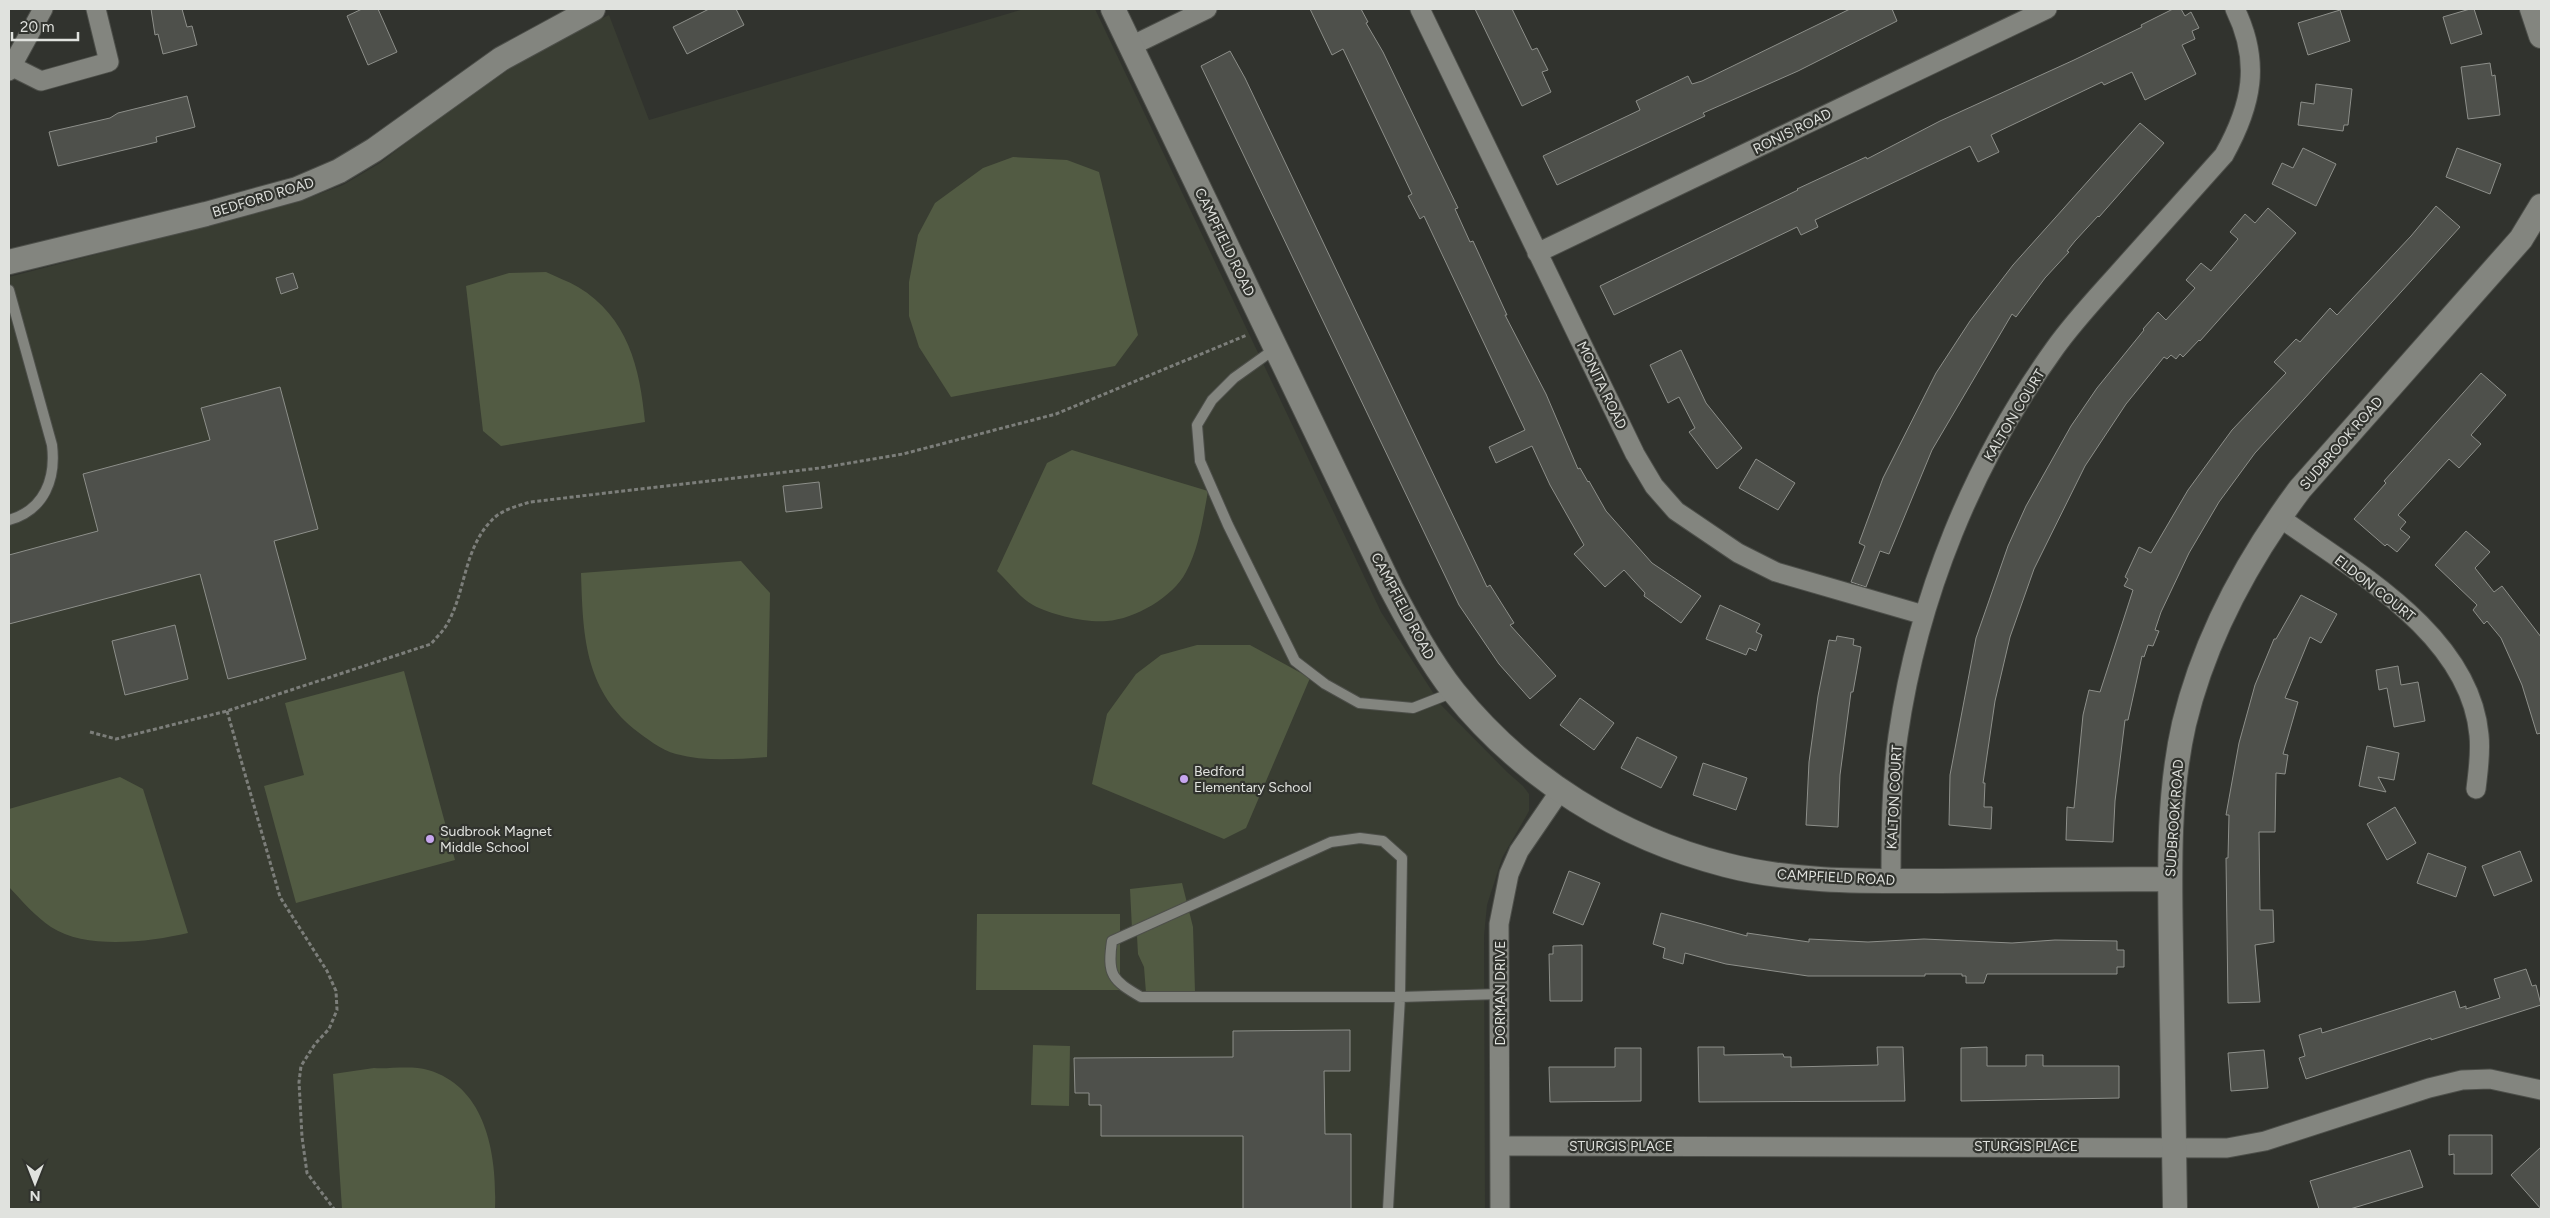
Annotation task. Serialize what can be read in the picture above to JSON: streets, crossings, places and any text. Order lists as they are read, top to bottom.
{
  "streets": {
    "street": [
      "RONIS ROAD",
      "BEDFORD ROAD",
      "CAMPFIELD ROAD",
      "MONITA ROAD",
      "KALTON COURT",
      "SUDBROOK ROAD",
      "ELDON COURT",
      "DORMAN DRIVE",
      "STURGIS PLACE"
    ]
  },
  "crossings": [
    ["RONIS ROAD", "MONITA ROAD"],
    ["CAMPFIELD ROAD", "KALTON COURT"],
    ["CAMPFIELD ROAD", "SUDBROOK ROAD"],
    ["CAMPFIELD ROAD", "DORMAN DRIVE"],
    ["MONITA ROAD", "KALTON COURT"],
    ["SUDBROOK ROAD", "ELDON COURT"],
    ["SUDBROOK ROAD", "STURGIS PLACE"],
    ["DORMAN DRIVE", "STURGIS PLACE"]
  ],
  "places": ["Bedford Elementary School", "Sudbrook Magnet Middle School"],
  "scale_bar": "20 m",
  "north": "bottom"
}
